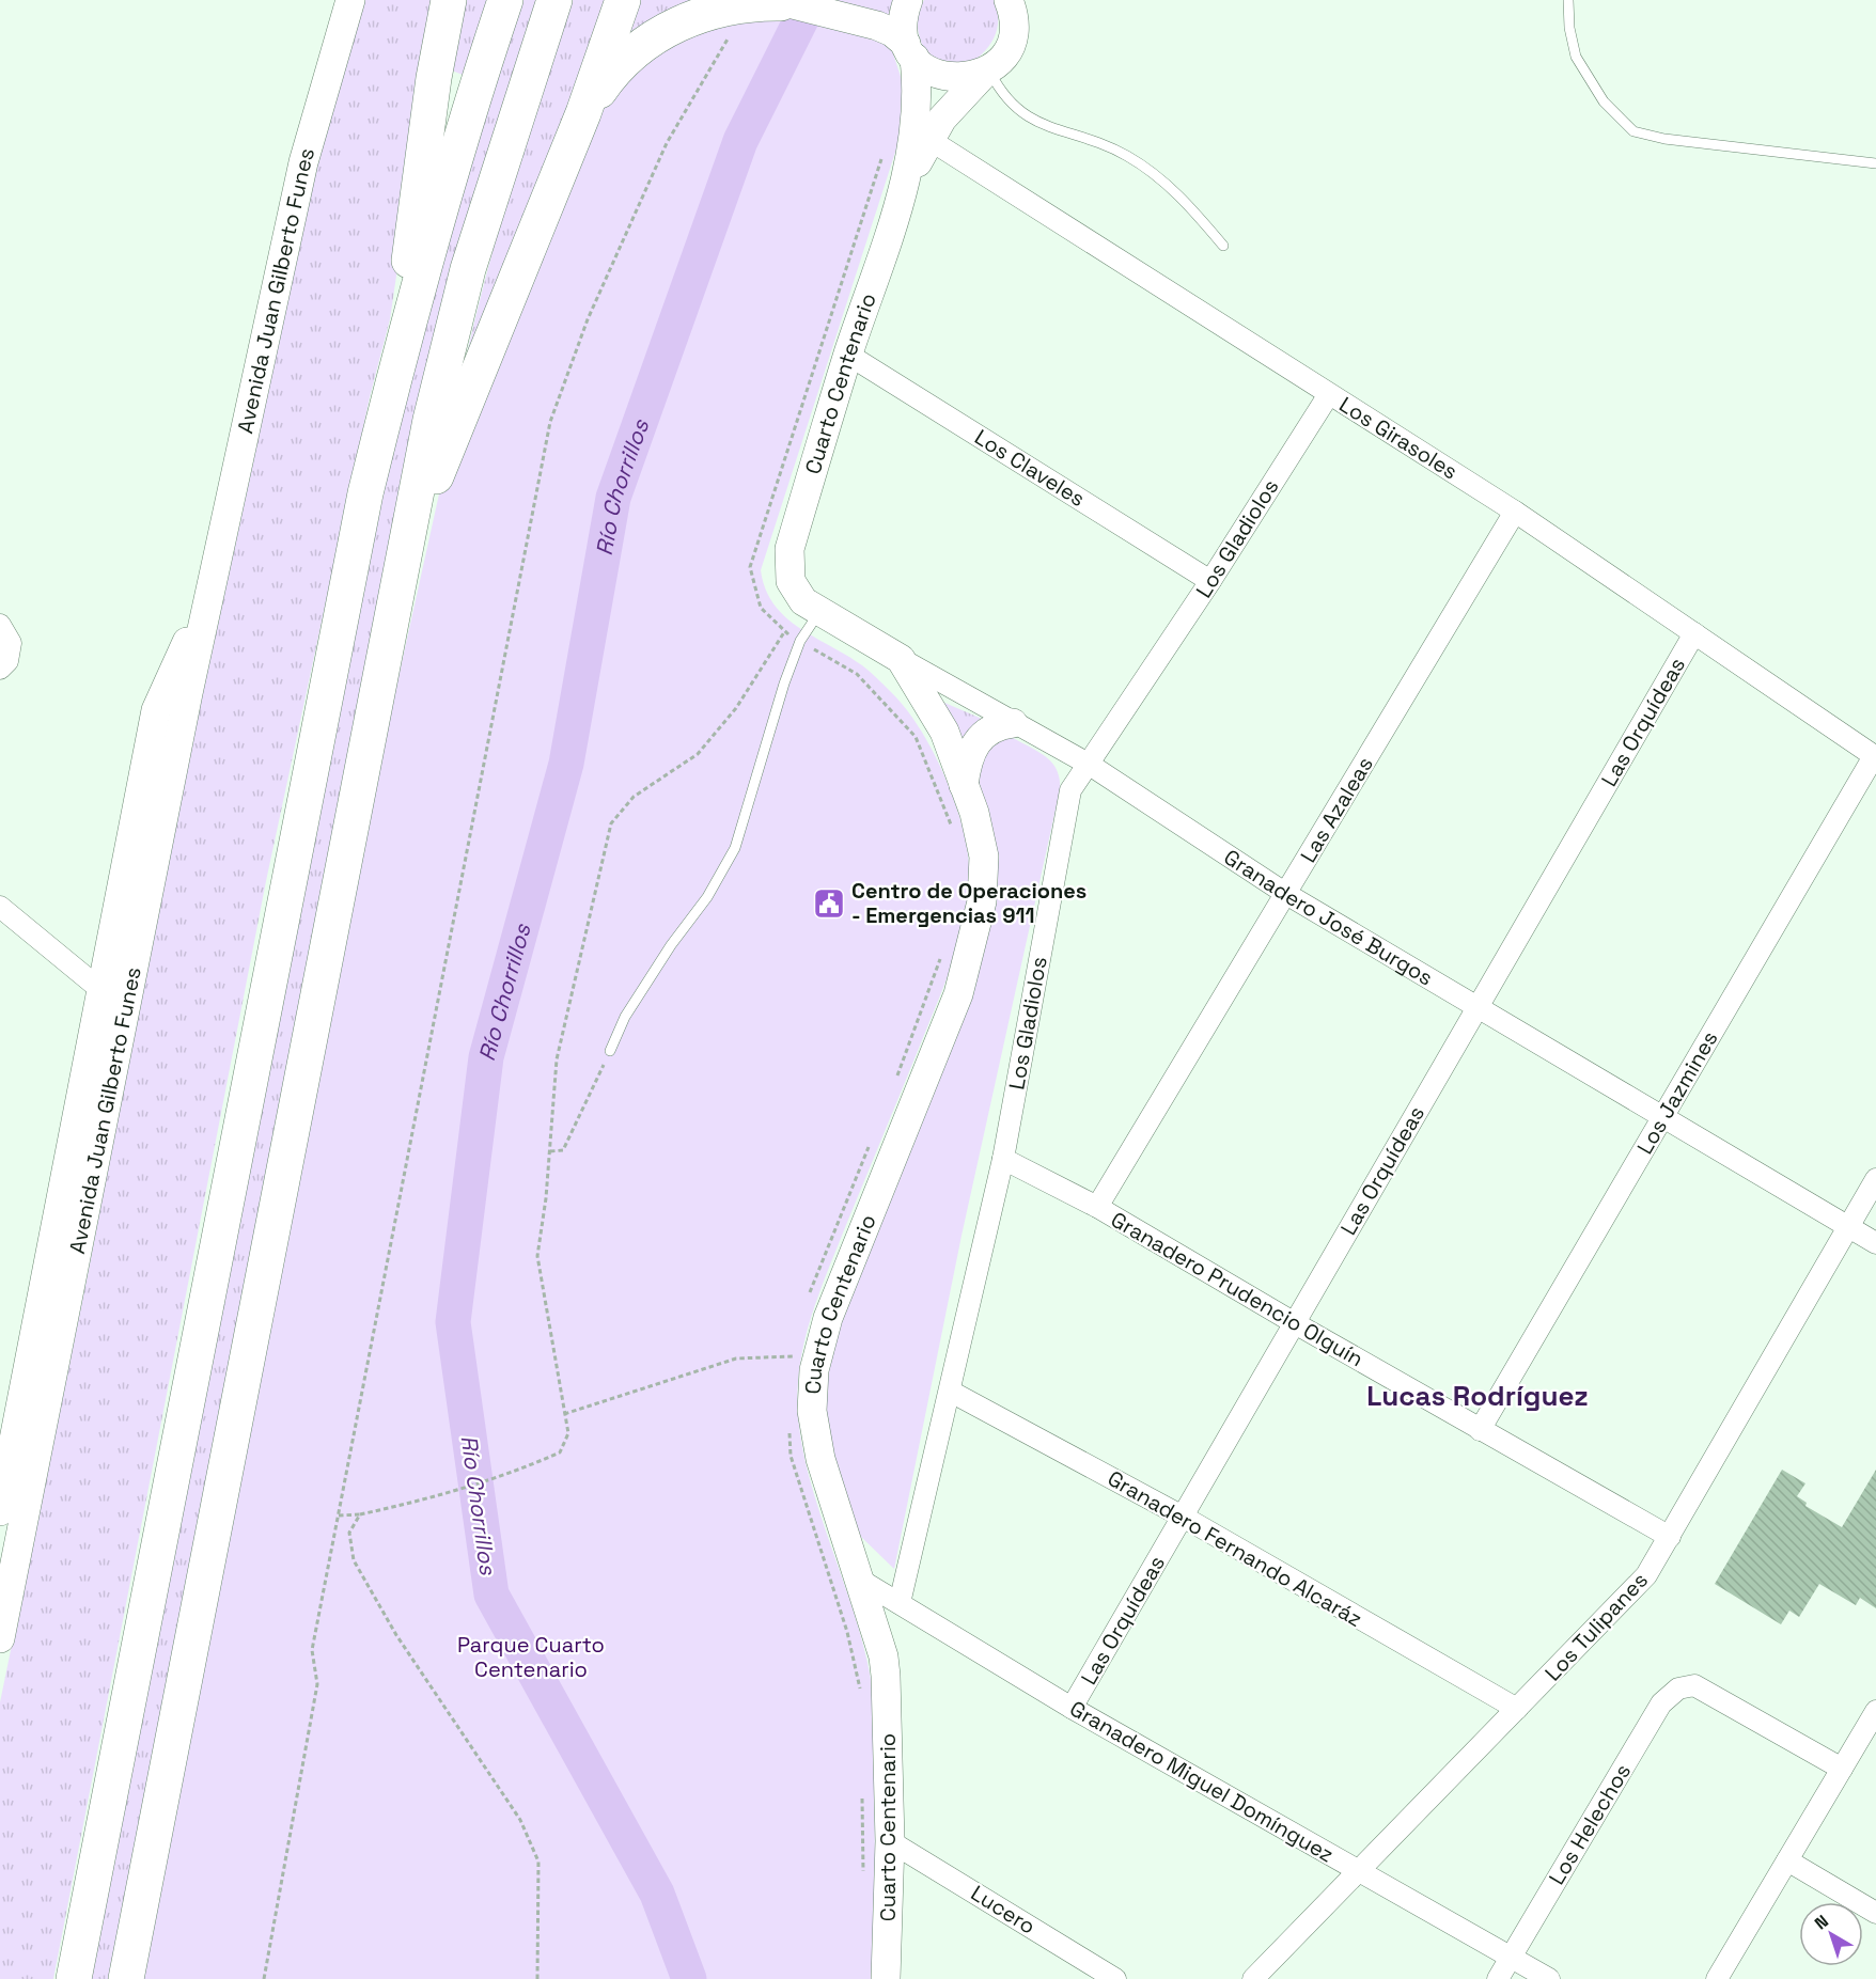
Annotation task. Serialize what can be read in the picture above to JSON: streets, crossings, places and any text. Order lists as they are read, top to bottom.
{
  "streets": {
    "street": [
      "Avenida Juan Gilberto Funes",
      "Cuarto Centenario",
      "Los Girasoles",
      "Los Claveles",
      "Los Gladiolos",
      "Las Orquídeas",
      "Las Azaleas",
      "Granadero José Burgos",
      "Los Jazmines",
      "Granadero Prudencio Olguín",
      "Granadero Fernando Alcaráz",
      "Los Tulipanes",
      "Granadero Miguel Domínguez",
      "Los Helechos",
      "Lucero"
    ]
  },
  "crossings": [
    ["Cuarto Centenario", "Los Girasoles"],
    ["Cuarto Centenario", "Los Claveles"],
    ["Cuarto Centenario", "Granadero José Burgos"],
    ["Cuarto Centenario", "Granadero Miguel Domínguez"],
    ["Cuarto Centenario", "Lucero"],
    ["Los Girasoles", "Los Gladiolos"],
    ["Los Girasoles", "Las Orquídeas"],
    ["Los Girasoles", "Las Azaleas"],
    ["Los Girasoles", "Los Jazmines"],
    ["Los Claveles", "Los Gladiolos"],
    ["Los Gladiolos", "Granadero José Burgos"],
    ["Los Gladiolos", "Granadero Prudencio Olguín"],
    ["Los Gladiolos", "Granadero Fernando Alcaráz"],
    ["Los Gladiolos", "Granadero Miguel Domínguez"],
    ["Las Orquídeas", "Granadero José Burgos"],
    ["Las Orquídeas", "Granadero Prudencio Olguín"],
    ["Las Orquídeas", "Granadero Fernando Alcaráz"],
    ["Las Orquídeas", "Granadero Miguel Domínguez"],
    ["Las Azaleas", "Granadero José Burgos"],
    ["Las Azaleas", "Granadero Prudencio Olguín"],
    ["Granadero José Burgos", "Los Jazmines"],
    ["Granadero José Burgos", "Los Tulipanes"],
    ["Los Jazmines", "Granadero Prudencio Olguín"],
    ["Granadero Prudencio Olguín", "Los Tulipanes"],
    ["Granadero Fernando Alcaráz", "Los Tulipanes"],
    ["Los Tulipanes", "Granadero Miguel Domínguez"],
    ["Granadero Miguel Domínguez", "Los Helechos"]
  ],
  "districts": ["Lucas Rodríguez"],
  "water": ["Río Chorrillos"],
  "parks": ["Parque Cuarto Centenario"],
  "places": {
    "public building": ["Centro de Operaciones - Emergencias 911"]
  },
  "north": "top left"
}
